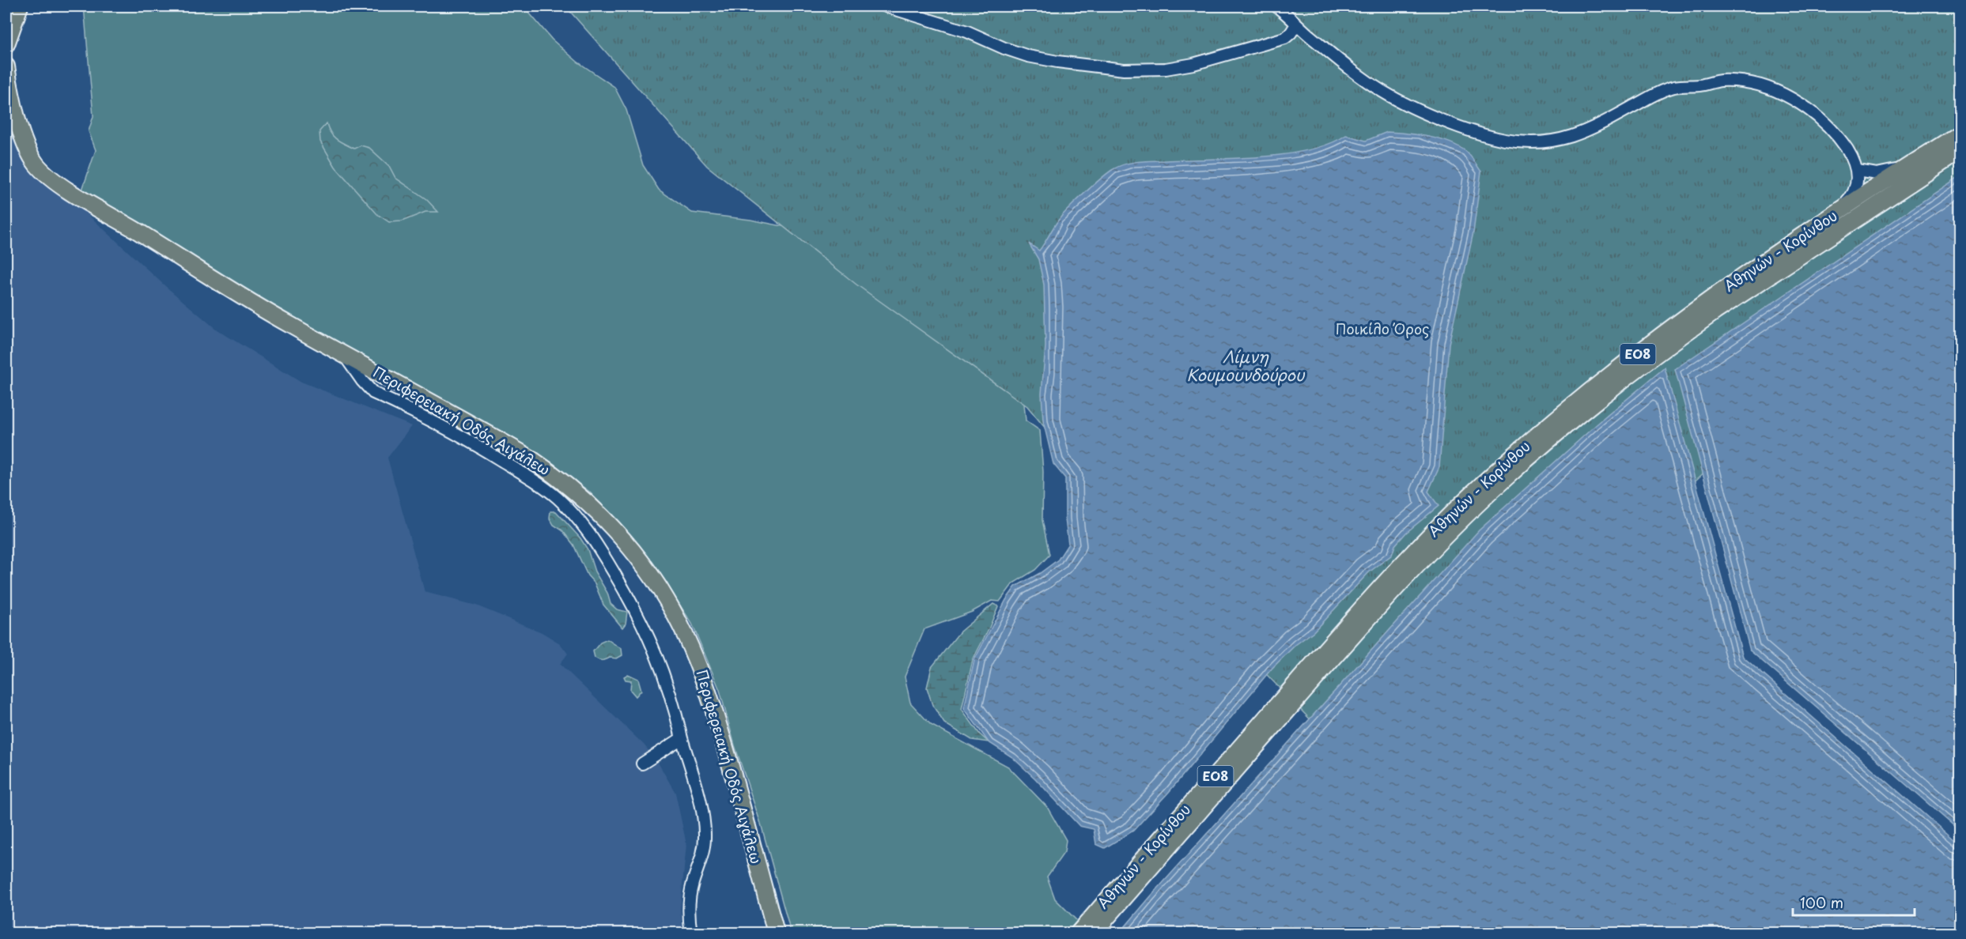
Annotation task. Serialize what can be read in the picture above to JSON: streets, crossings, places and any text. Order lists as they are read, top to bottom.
{
  "streets": {
    "highway": ["Αθηνών - Κορίνθου", "ΕΟ8", "Περιφερειακή Οδός Αιγάλεω"]
  },
  "water": ["Λίμνη Κουμουνδούρου"],
  "parks": ["Ποικίλο Όρος"],
  "scale_bar": "100 m"
}
